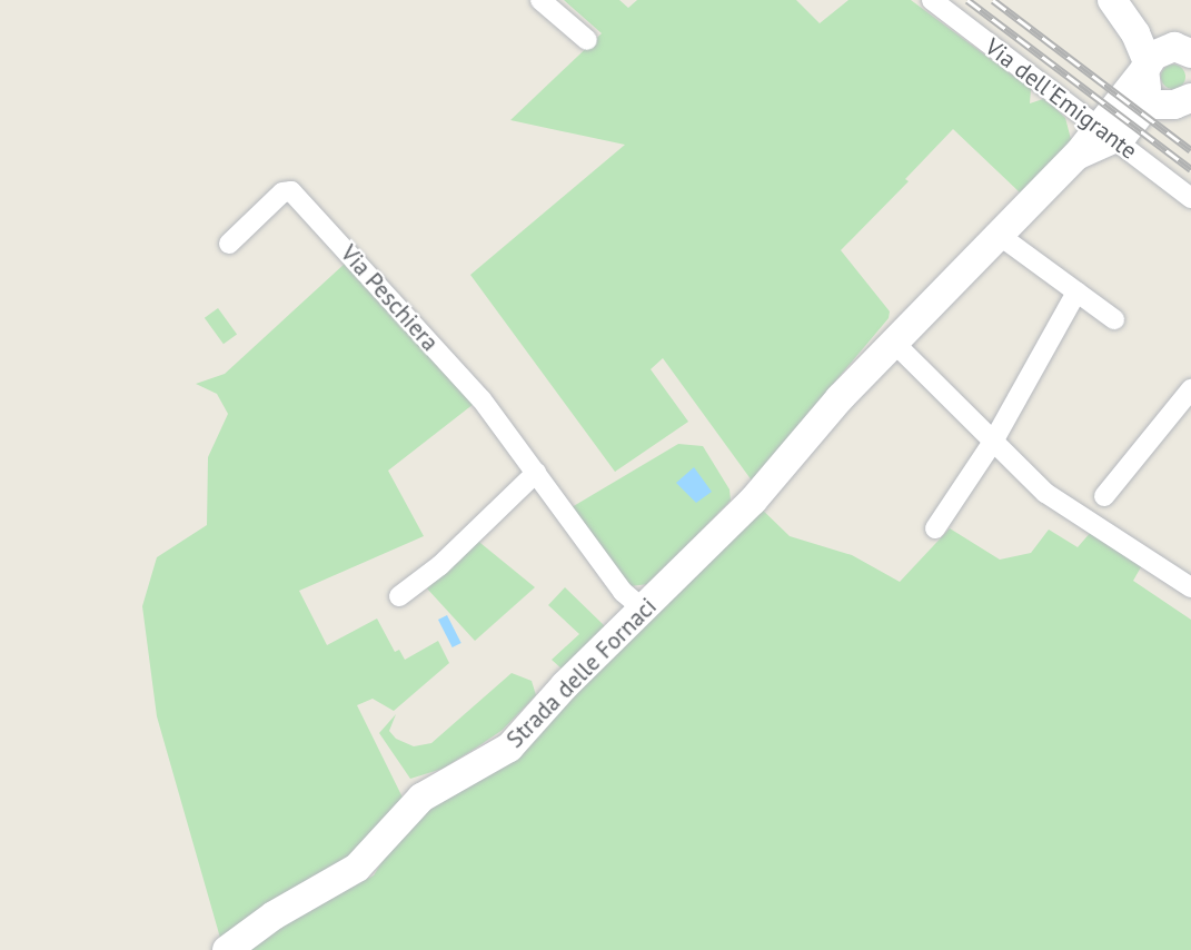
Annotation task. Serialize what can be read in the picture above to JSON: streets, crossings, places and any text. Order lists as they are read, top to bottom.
{
  "streets": {
    "street": ["Via dell'Emigrante", "Via Peschiera", "Strada delle Fornaci"]
  },
  "crossings": [
    ["Via dell'Emigrante", "Strada delle Fornaci"],
    ["Via Peschiera", "Strada delle Fornaci"]
  ]
}
